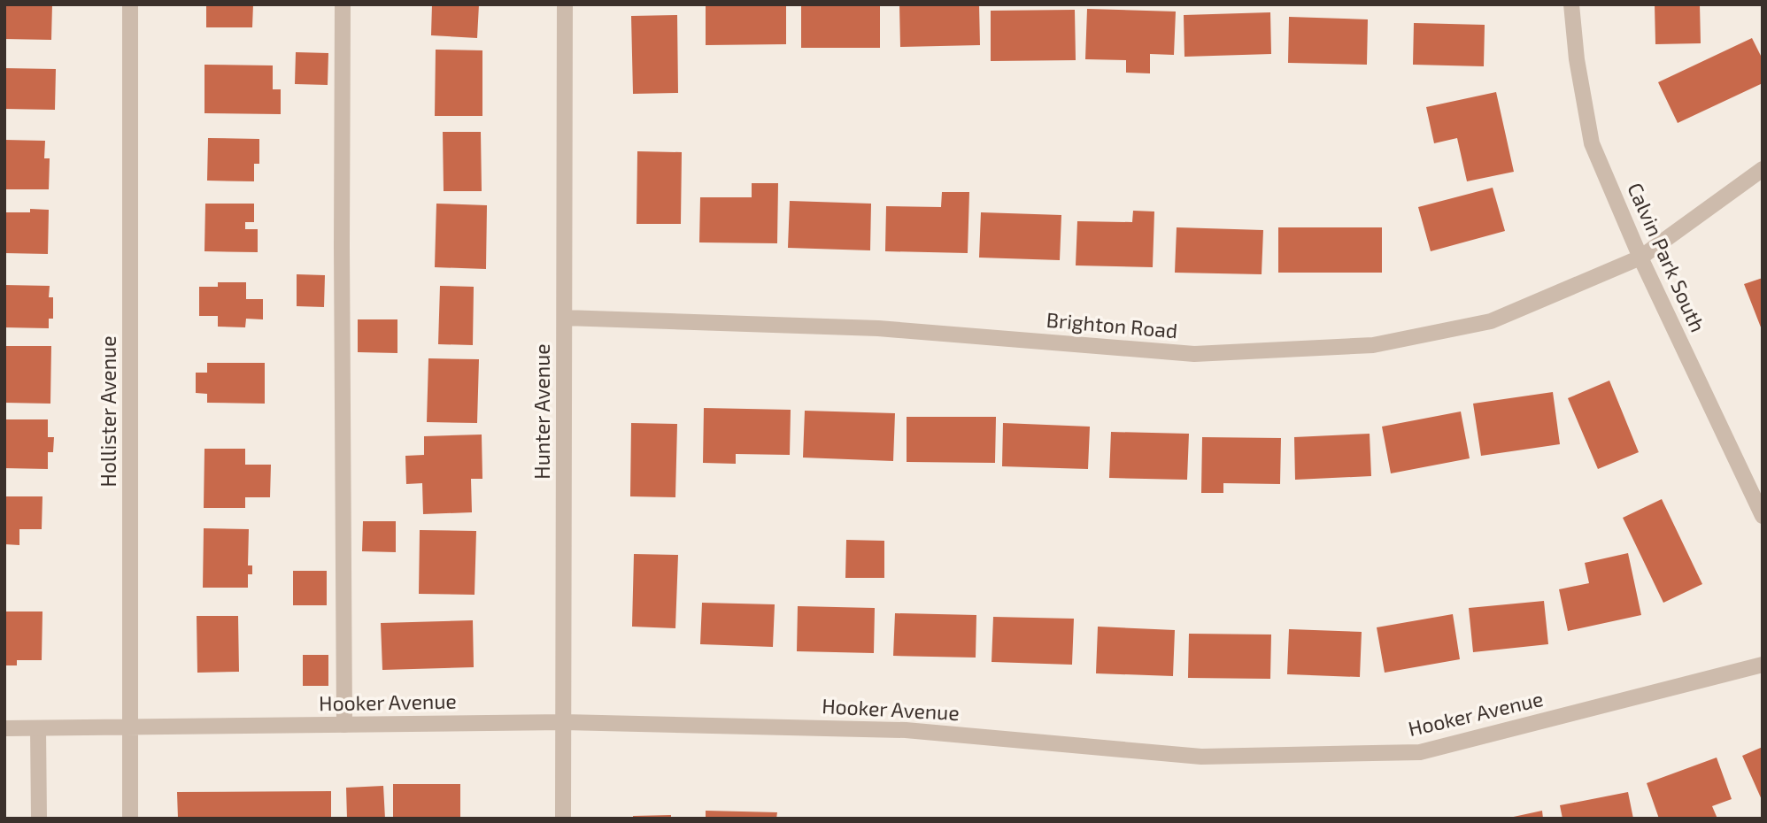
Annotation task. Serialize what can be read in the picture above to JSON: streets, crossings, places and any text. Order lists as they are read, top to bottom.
{
  "streets": {
    "street": [
      "Calvin Park South",
      "Brighton Road",
      "Hollister Avenue",
      "Hunter Avenue",
      "Hooker Avenue"
    ]
  },
  "crossings": [
    ["Calvin Park South", "Brighton Road"],
    ["Brighton Road", "Hunter Avenue"],
    ["Hollister Avenue", "Hooker Avenue"],
    ["Hunter Avenue", "Hooker Avenue"]
  ]
}
